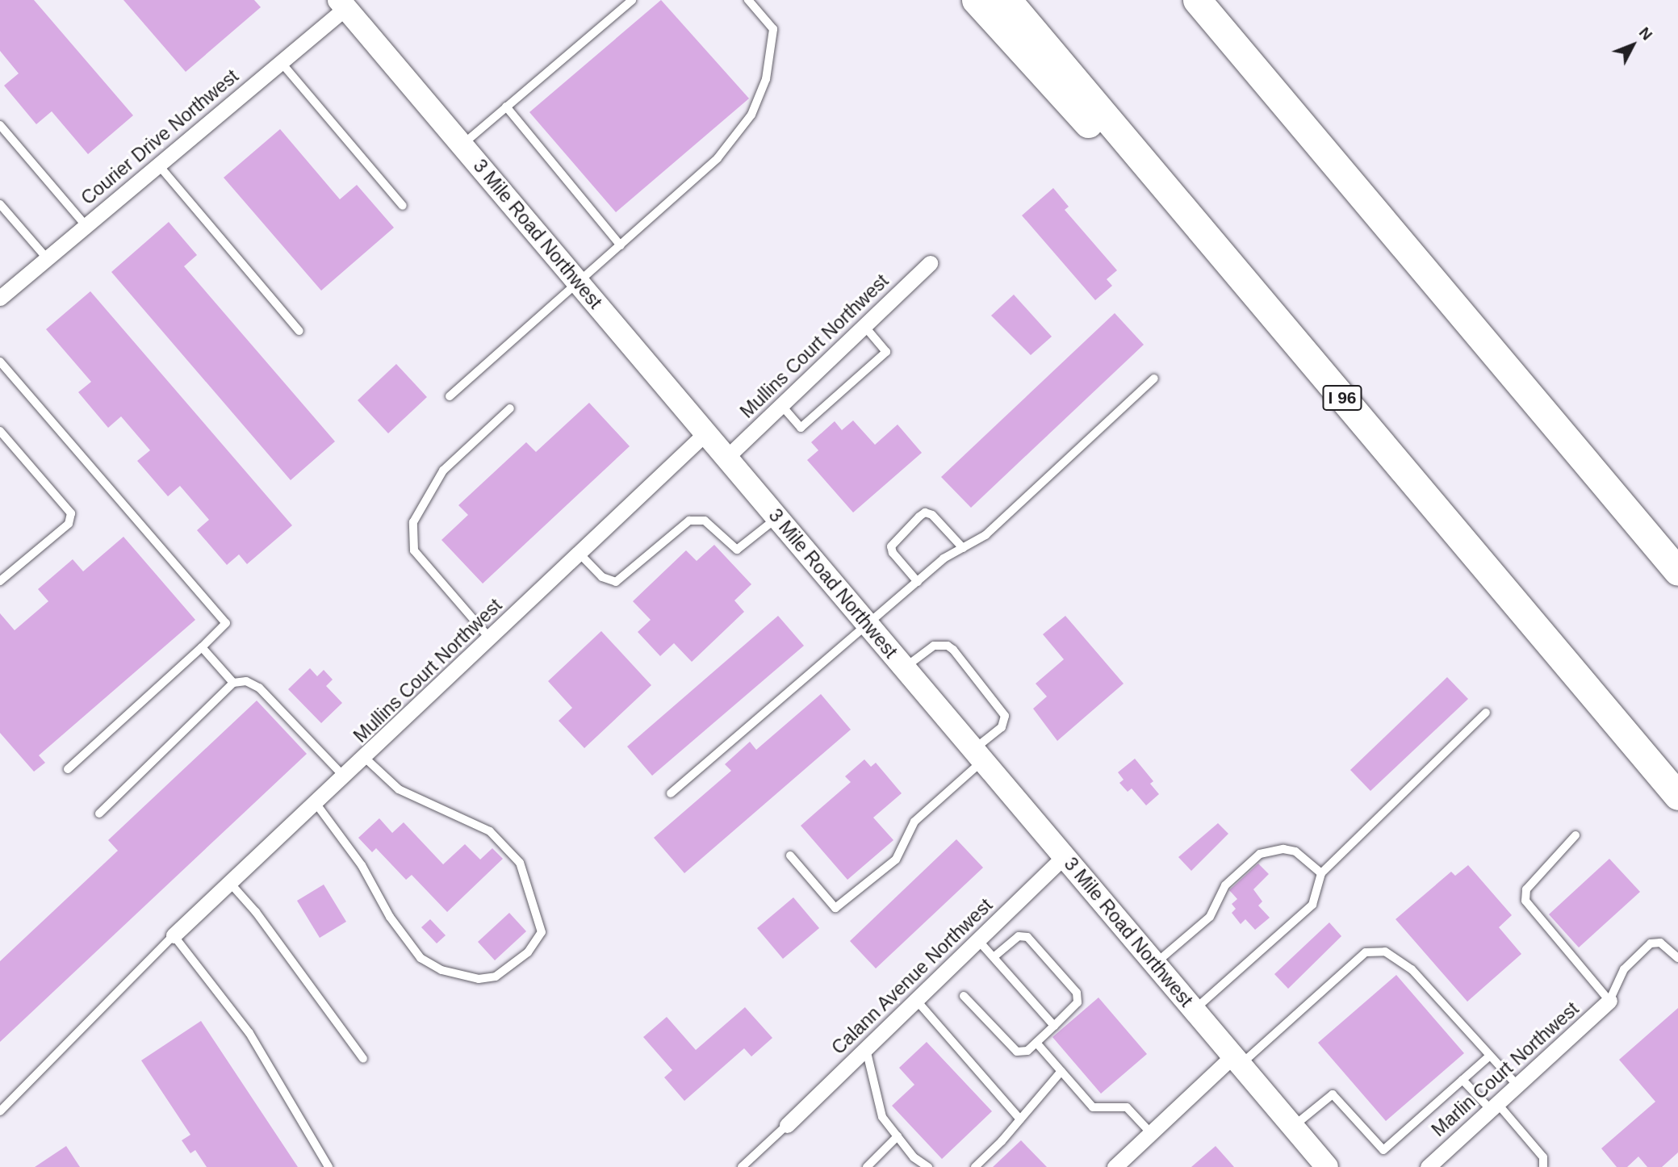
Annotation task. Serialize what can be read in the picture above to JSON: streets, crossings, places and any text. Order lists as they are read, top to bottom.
{
  "streets": {
    "highway": ["I 96"],
    "main road": ["3 Mile Road Northwest"],
    "street": [
      "Courier Drive Northwest",
      "Mullins Court Northwest",
      "Calann Avenue Northwest",
      "Marlin Court Northwest"
    ]
  },
  "crossings": [
    ["Courier Drive Northwest", "3 Mile Road Northwest"],
    ["3 Mile Road Northwest", "Mullins Court Northwest"],
    ["3 Mile Road Northwest", "Calann Avenue Northwest"]
  ],
  "north": "top right"
}
